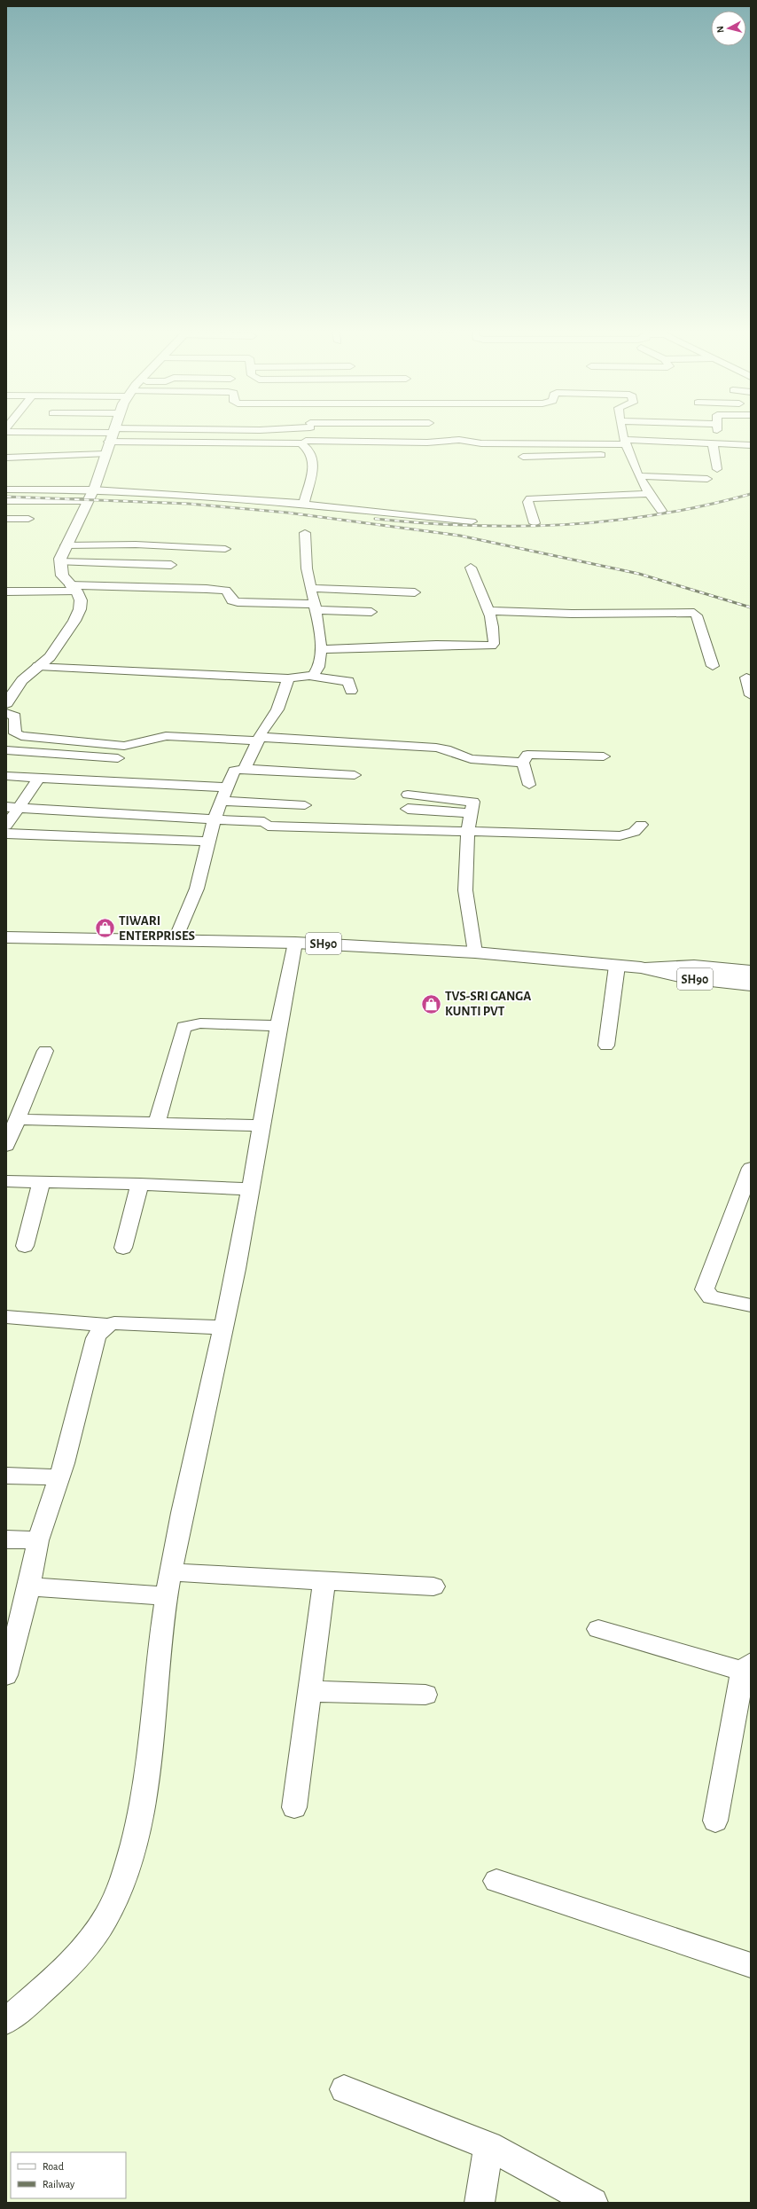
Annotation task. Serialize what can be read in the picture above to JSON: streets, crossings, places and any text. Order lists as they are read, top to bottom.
{
  "streets": {
    "main road": ["SH90"]
  },
  "places": {
    "shop": ["TIWARI ENTERPRISES", "TVS-SRI GANGA KUNTI PVT"]
  },
  "legend": ["Road", "Railway"],
  "north": "left"
}
